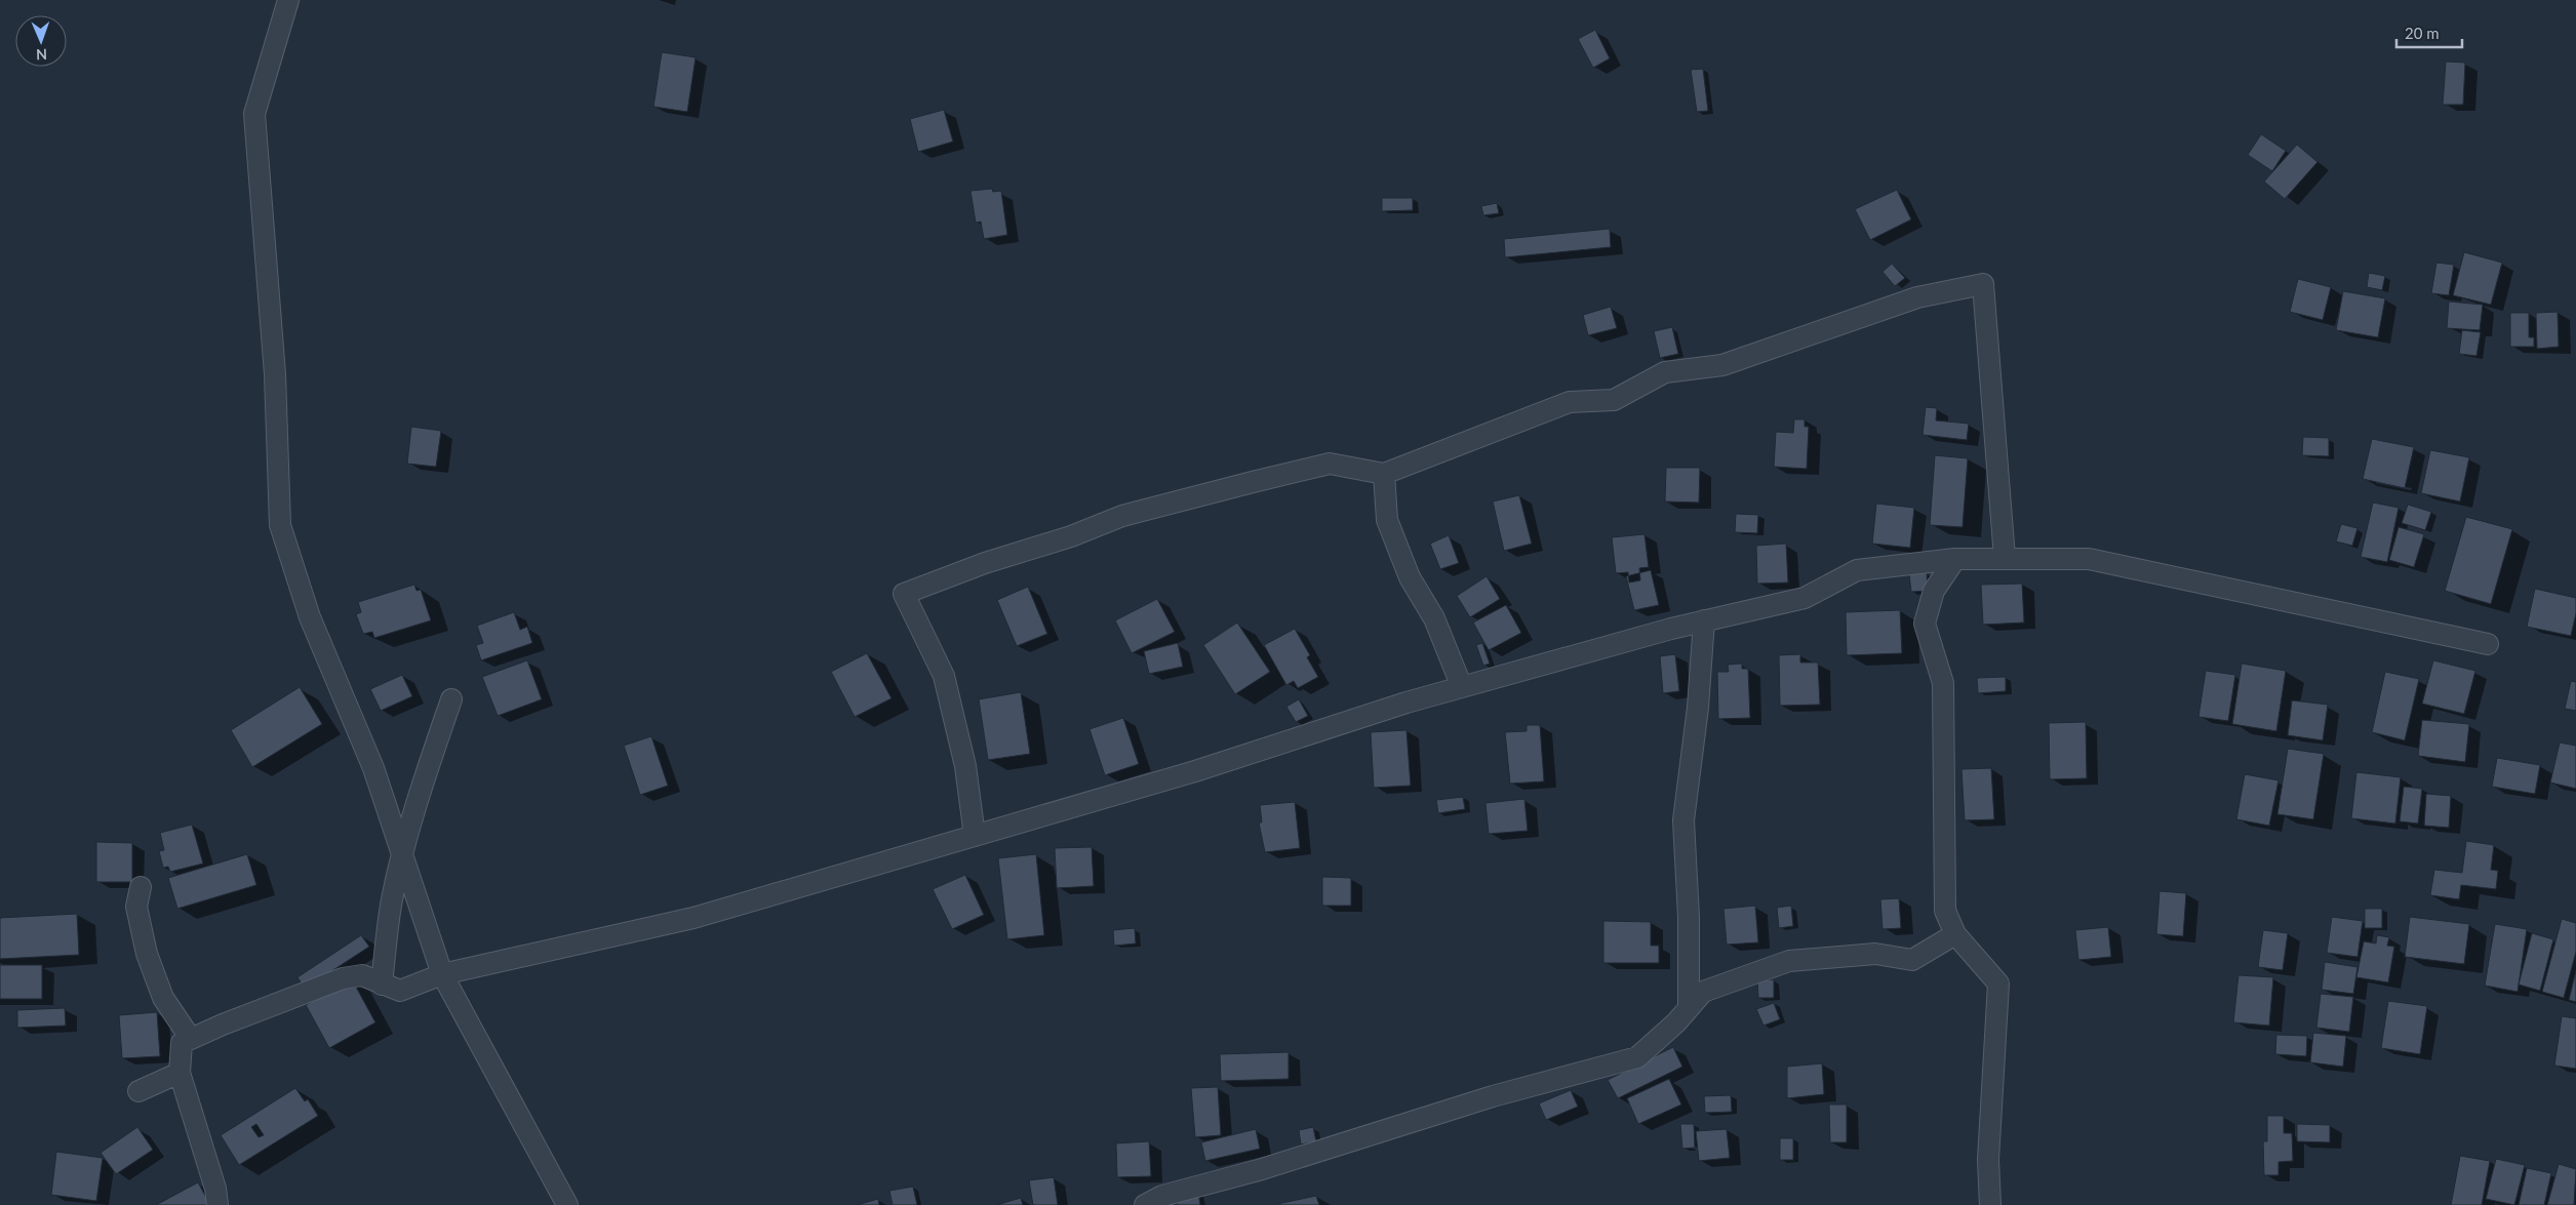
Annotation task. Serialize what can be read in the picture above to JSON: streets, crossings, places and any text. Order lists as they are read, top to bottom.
{
  "scale_bar": "20 m",
  "north": "bottom"
}
